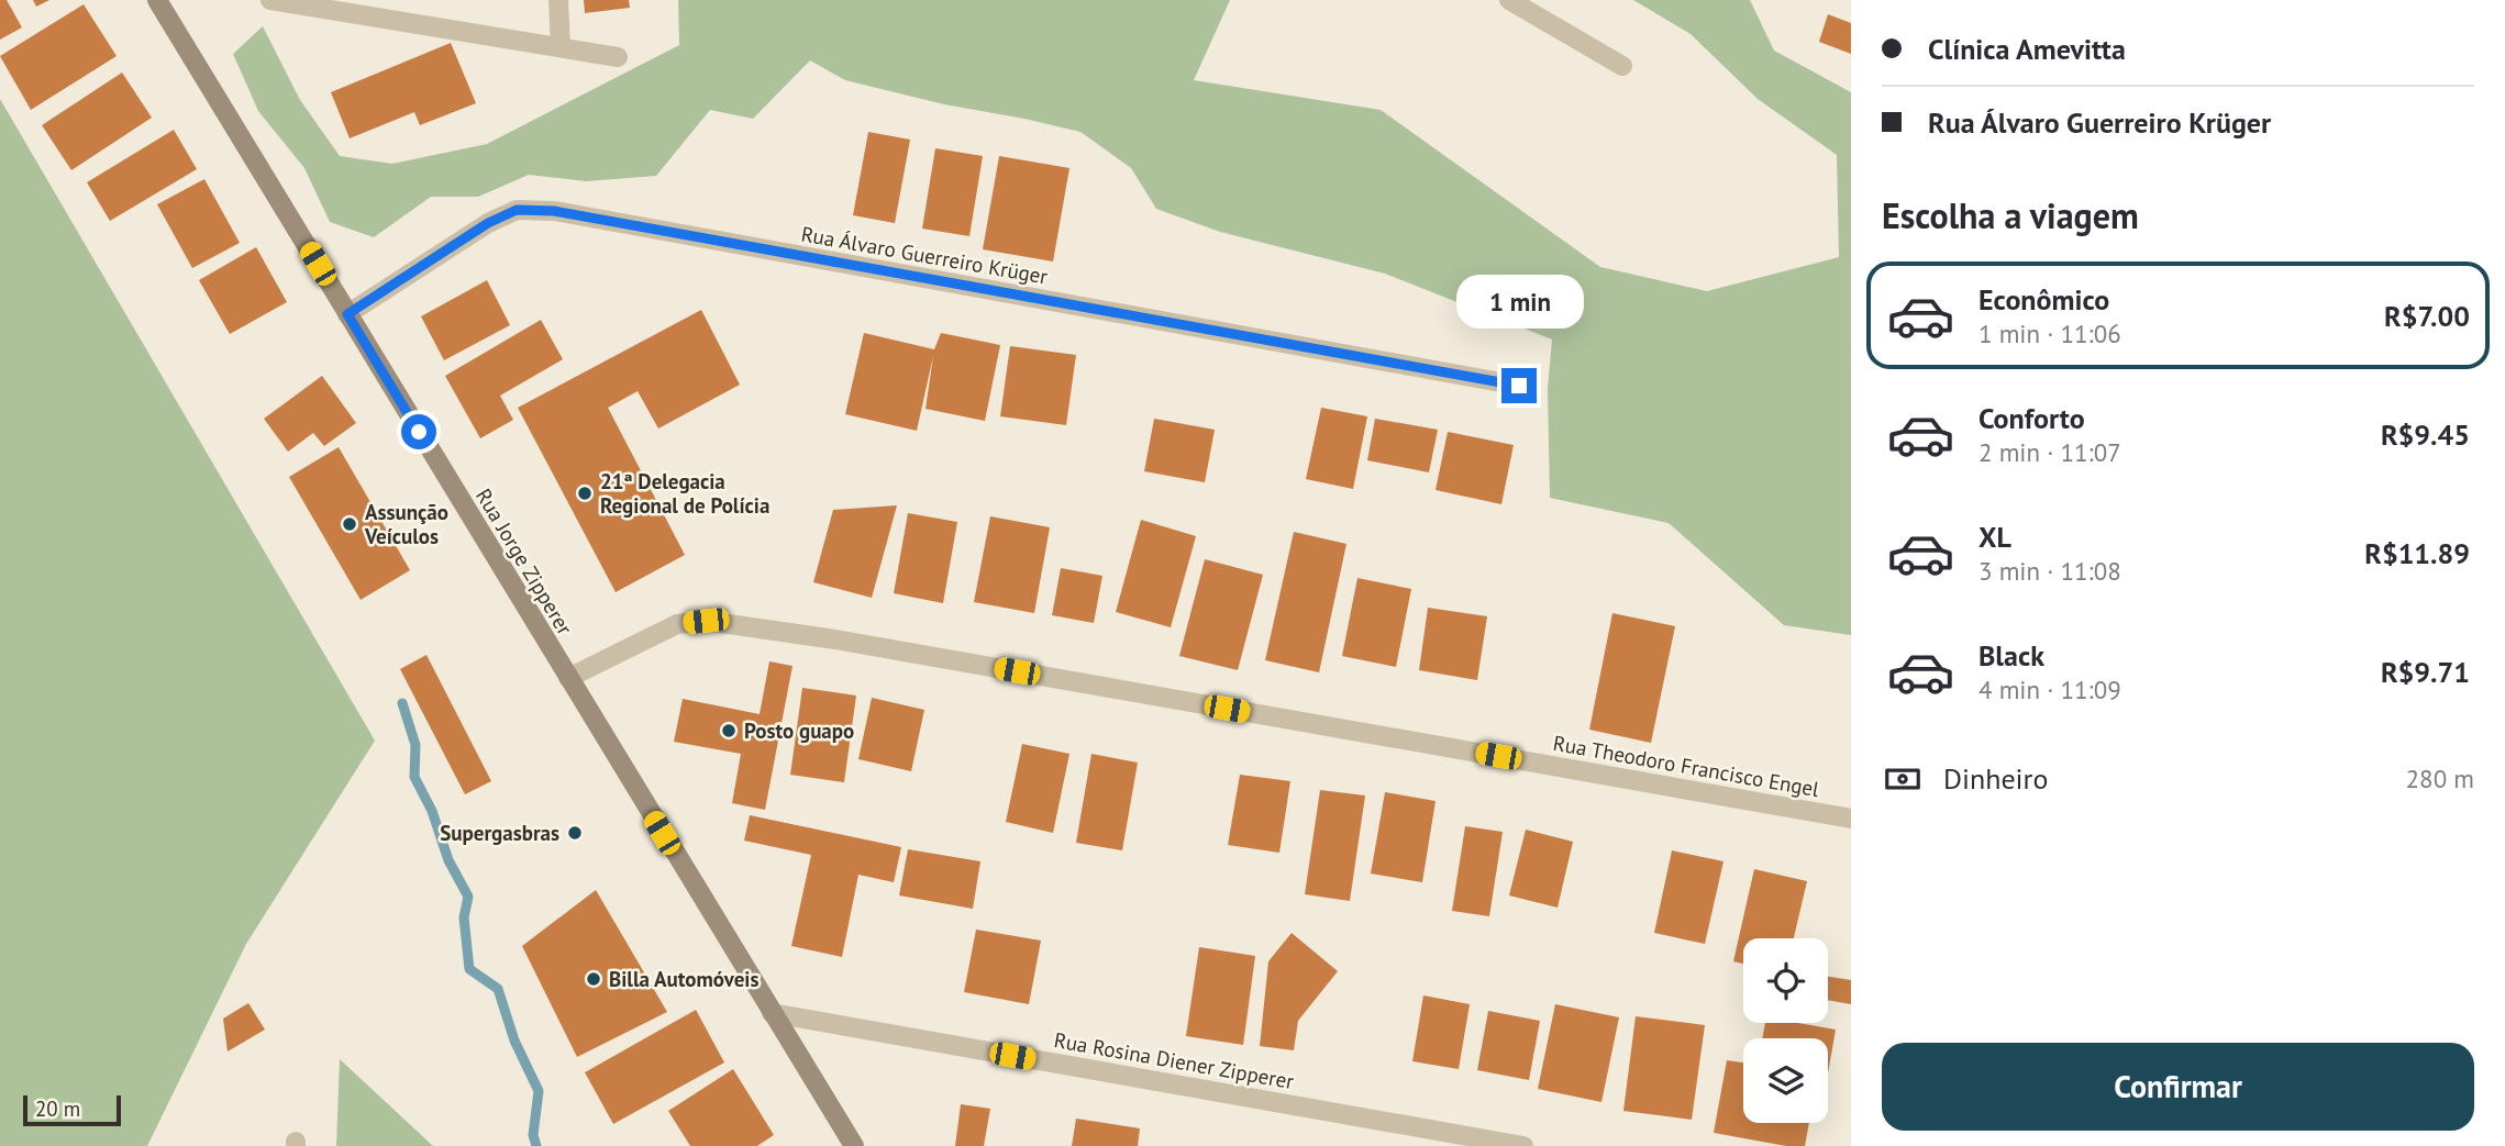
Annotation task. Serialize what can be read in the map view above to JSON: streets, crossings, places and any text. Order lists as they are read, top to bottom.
{
  "streets": {
    "main road": ["Rua Jorge Zipperer"],
    "street": ["Rua Álvaro Guerreiro Krüger", "Rua Theodoro Francisco Engel", "Rua Rosina Diener Zipperer"]
  },
  "crossings": [
    ["Rua Álvaro Guerreiro Krüger", "Rua Jorge Zipperer"],
    ["Rua Jorge Zipperer", "Rua Theodoro Francisco Engel"],
    ["Rua Jorge Zipperer", "Rua Rosina Diener Zipperer"]
  ],
  "places": [
    "21ª Delegacia Regional de Polícia",
    "Assunção Veículos",
    "Posto guapo",
    "Supergasbras",
    "Billa Automóveis"
  ],
  "scale_bar": "20 m",
  "page": {
    "banner": ["Clínica Amevitta", "Rua Álvaro Guerreiro Krüger"],
    "heading": "Escolha a viagem",
    "list": [
      {
        "name": "Econômico",
        "note": "1 min · 11:06",
        "value": "R$7.00"
      },
      {
        "name": "Conforto",
        "note": "2 min · 11:07",
        "value": "R$9.45"
      },
      {
        "name": "XL",
        "note": "3 min · 11:08",
        "value": "R$11.89"
      },
      {
        "name": "Black",
        "note": "4 min · 11:09",
        "value": "R$9.71"
      }
    ],
    "bubble": "1 min",
    "pay": ["Dinheiro", "280 m"],
    "buttons": "Confirmar",
    "scale": "20 m"
  }
}
